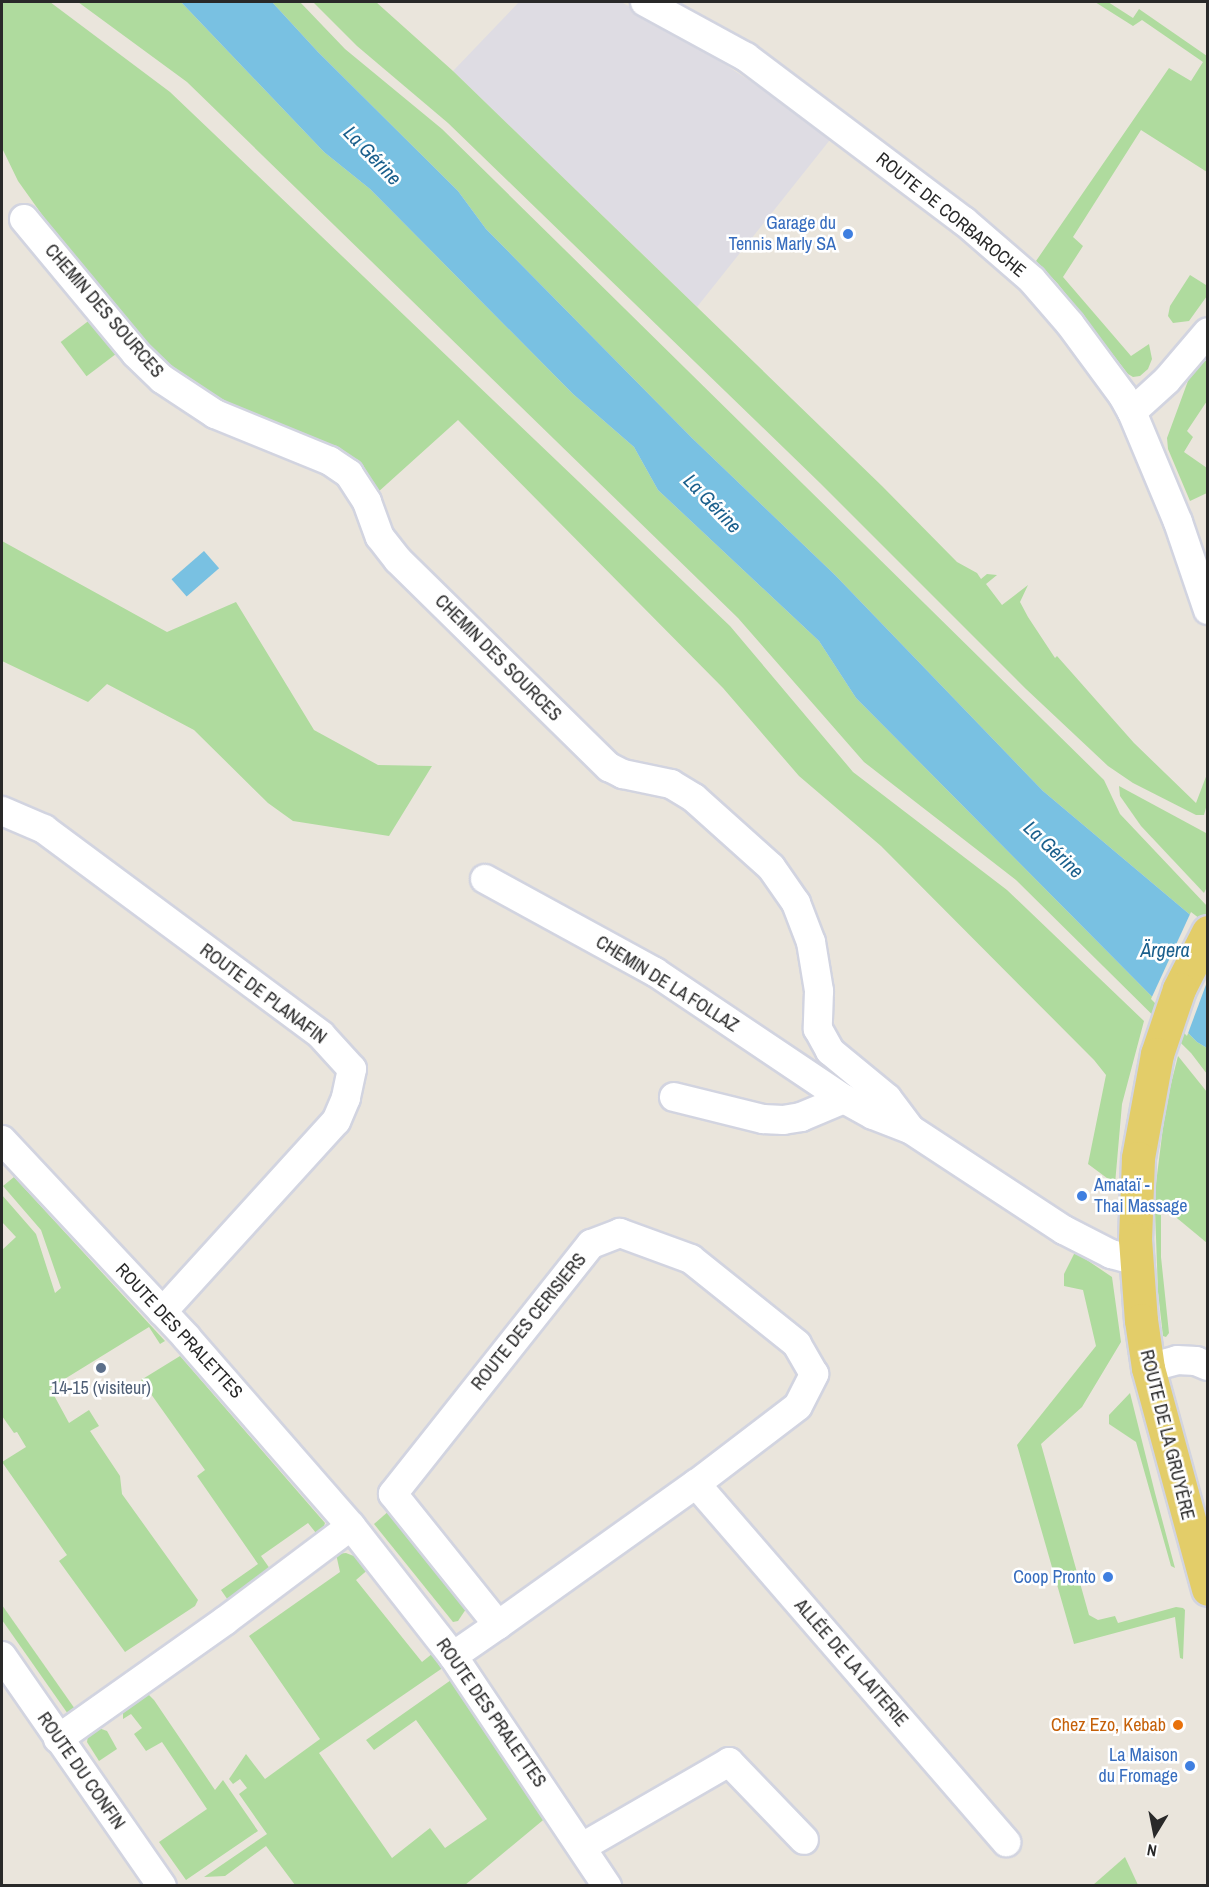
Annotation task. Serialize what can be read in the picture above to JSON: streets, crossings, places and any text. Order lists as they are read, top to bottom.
{
  "streets": {
    "main road": ["ROUTE DE LA GRUYÈRE"],
    "street": [
      "ROUTE DE CORBAROCHE",
      "CHEMIN DES SOURCES",
      "CHEMIN DE LA FOLLAZ",
      "ROUTE DE PLANAFIN",
      "ROUTE DES CERISIERS",
      "ROUTE DES PRALETTES",
      "ALLÉE DE LA LAITERIE",
      "ROUTE DU CONFIN"
    ]
  },
  "crossings": [
    ["CHEMIN DES SOURCES", "CHEMIN DE LA FOLLAZ"],
    ["CHEMIN DE LA FOLLAZ", "ROUTE DE LA GRUYÈRE"],
    ["ROUTE DE PLANAFIN", "ROUTE DES PRALETTES"],
    ["ROUTE DES CERISIERS", "ROUTE DES PRALETTES"],
    ["ROUTE DES CERISIERS", "ALLÉE DE LA LAITERIE"]
  ],
  "water": ["La Gérine", "Ärgera"],
  "places": [
    "Garage du Tennis Marly SA",
    "Amataï - Thai Massage",
    "14-15 (visiteur)",
    "Coop Pronto",
    "Chez Ezo, Kebab",
    "La Maison du Fromage"
  ],
  "north": "bottom"
}
